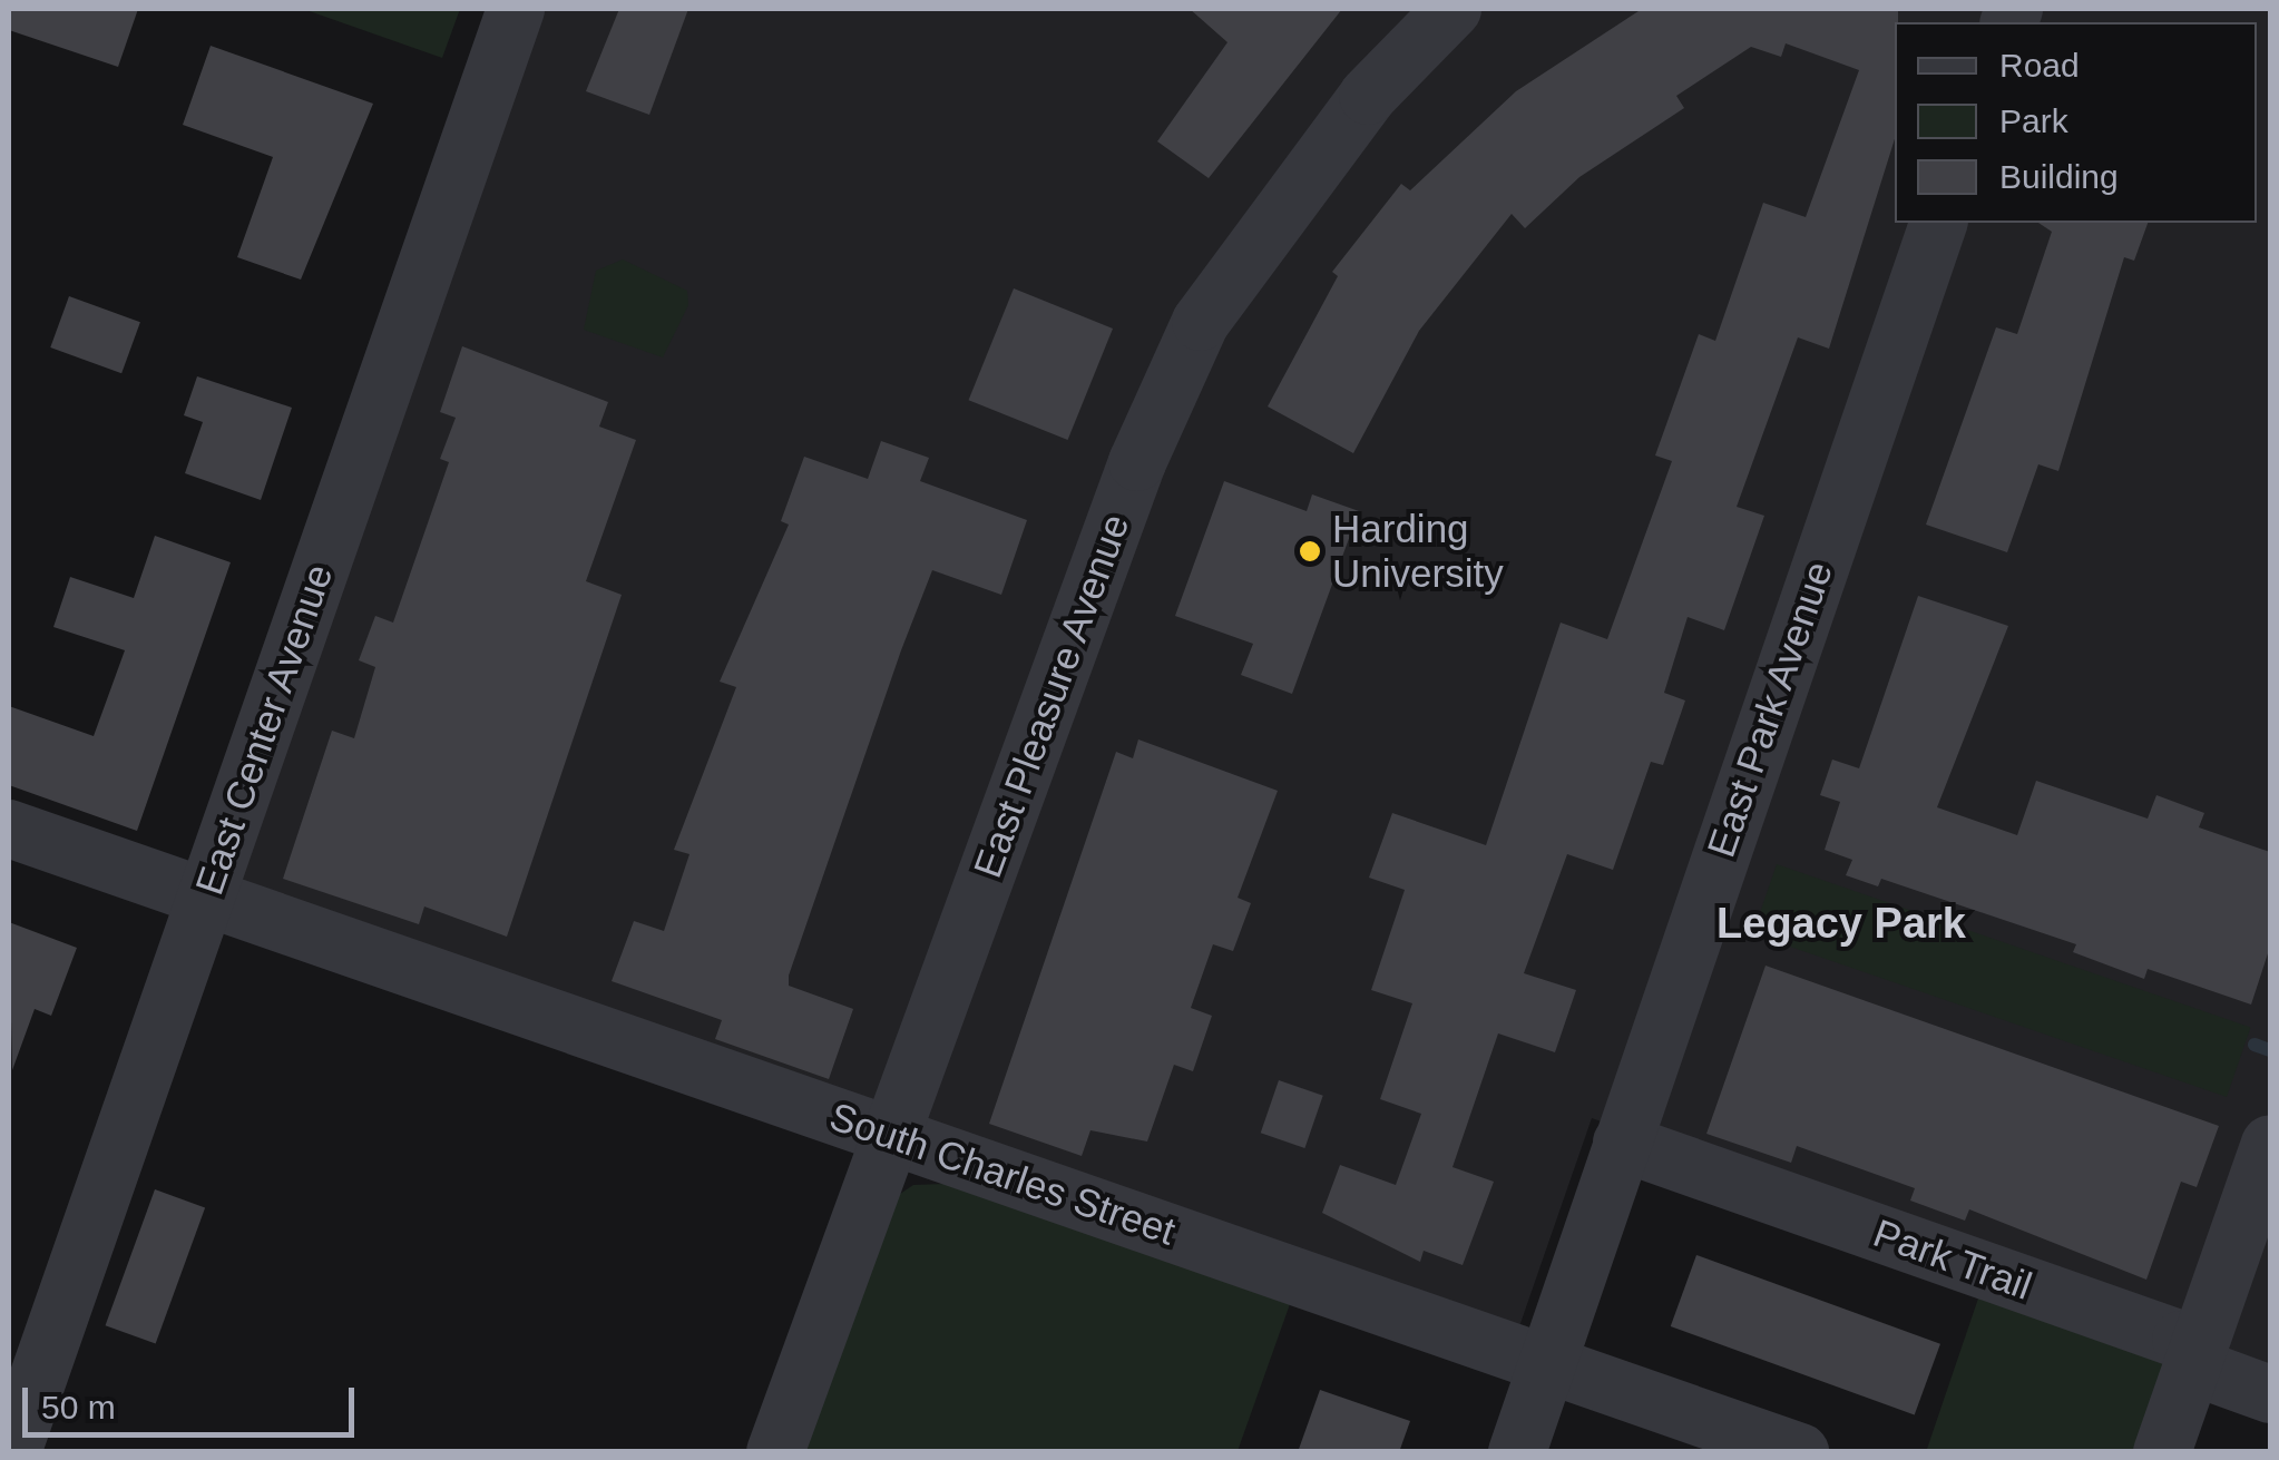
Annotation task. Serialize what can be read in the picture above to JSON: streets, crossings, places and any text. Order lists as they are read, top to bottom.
{
  "streets": {
    "street": [
      "East Pleasure Avenue",
      "East Park Avenue",
      "East Center Avenue",
      "South Charles Street",
      "Park Trail"
    ]
  },
  "crossings": [
    ["East Pleasure Avenue", "South Charles Street"],
    ["East Park Avenue", "South Charles Street"],
    ["East Park Avenue", "Park Trail"],
    ["East Center Avenue", "South Charles Street"]
  ],
  "districts": ["Legacy Park"],
  "places": ["Harding University"],
  "legend": ["Road", "Park", "Building"],
  "scale_bar": "50 m"
}
